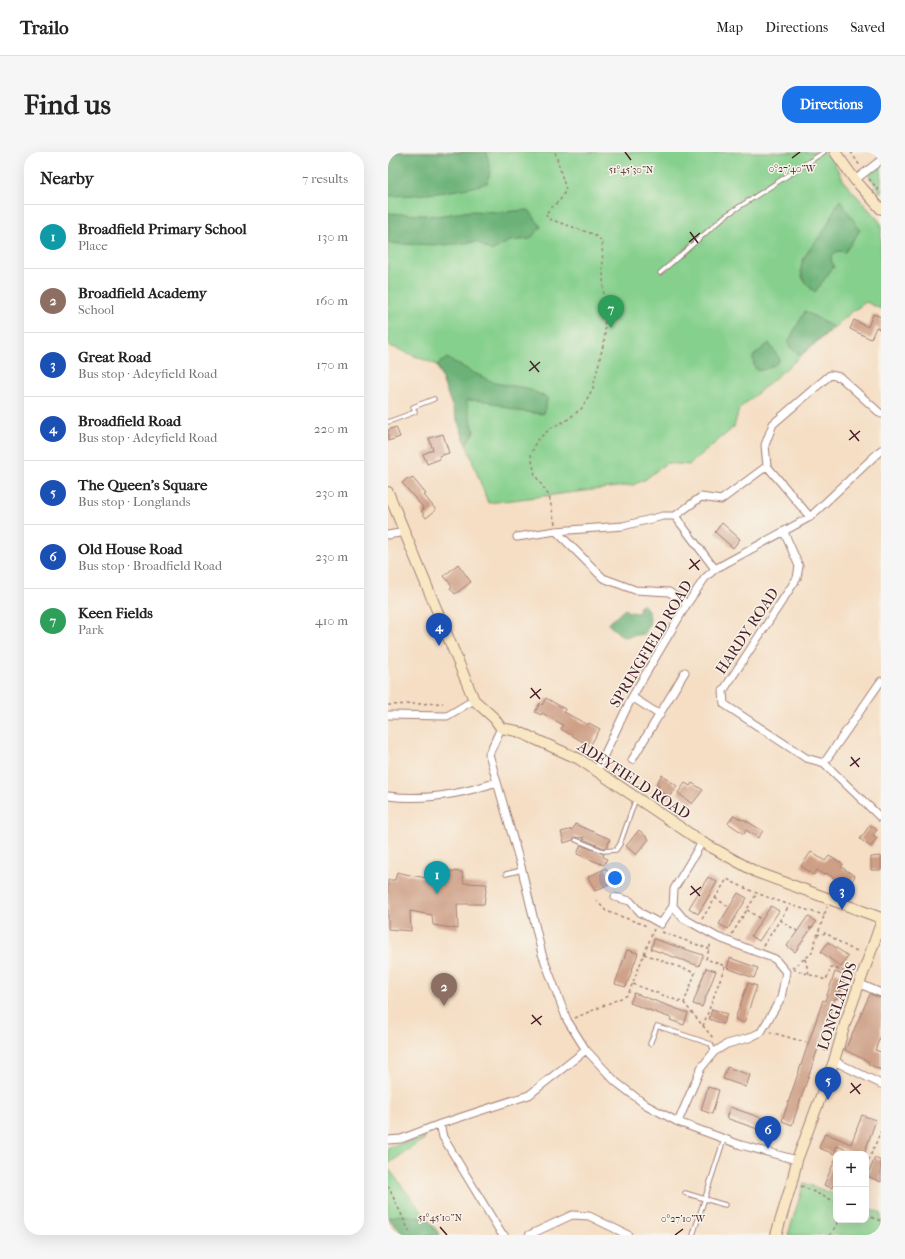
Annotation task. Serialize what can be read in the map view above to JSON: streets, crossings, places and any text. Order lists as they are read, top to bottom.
{
  "streets": {
    "street": [
      "HARDY ROAD",
      "SPRINGFIELD ROAD",
      "ADEYFIELD ROAD",
      "LONGLANDS"
    ]
  },
  "crossings": [
    ["HARDY ROAD", "SPRINGFIELD ROAD"],
    ["SPRINGFIELD ROAD", "ADEYFIELD ROAD"]
  ],
  "page": {
    "header": "Trailo",
    "nav": ["Map", "Directions", "Saved"],
    "buttons": "Directions",
    "title": "Find us",
    "heading": ["Nearby", "7 results"],
    "list": [
      {
        "mark": "1",
        "name": "Broadfield Primary School",
        "note": "Place",
        "value": "130 m"
      },
      {
        "mark": "2",
        "name": "Broadfield Academy",
        "note": "School",
        "value": "160 m"
      },
      {
        "mark": "3",
        "name": "Great Road",
        "note": "Bus stop · Adeyfield Road",
        "value": "170 m"
      },
      {
        "mark": "4",
        "name": "Broadfield Road",
        "note": "Bus stop · Adeyfield Road",
        "value": "220 m"
      },
      {
        "mark": "5",
        "name": "The Queen's Square",
        "note": "Bus stop · Longlands",
        "value": "230 m"
      },
      {
        "mark": "6",
        "name": "Old House Road",
        "note": "Bus stop · Broadfield Road",
        "value": "230 m"
      },
      {
        "mark": "7",
        "name": "Keen Fields",
        "note": "Park",
        "value": "410 m"
      }
    ],
    "pins": [
      "7",
      "4",
      "1",
      "3",
      "2",
      "5",
      "6"
    ],
    "map_buttons": ["+", "−"]
  },
  "coordinates": [
    "0°27'40\"W",
    "51°45'30\"N",
    "51°45'10\"N",
    "0°27'10\"W"
  ]
}
